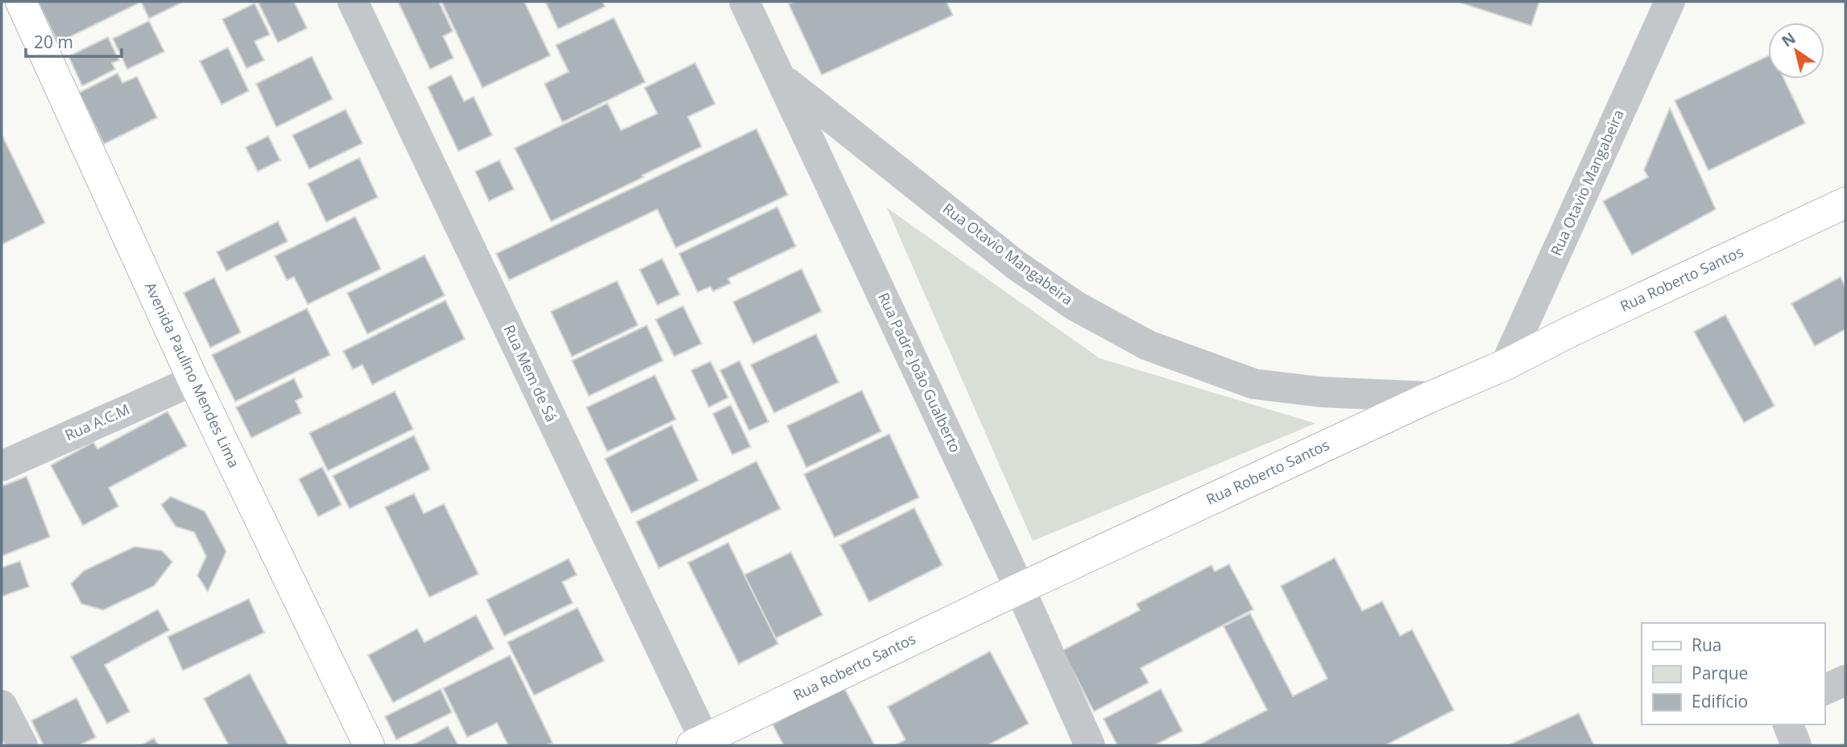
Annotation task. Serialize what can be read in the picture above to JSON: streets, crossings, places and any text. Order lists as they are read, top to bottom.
{
  "streets": {
    "main road": ["Rua Roberto Santos", "Avenida Paulino Mendes Lima"],
    "street": [
      "Rua Otavio Mangabeira",
      "Rua Padre João Gualberto",
      "Rua Mem de Sá",
      "Rua A.C.M"
    ]
  },
  "crossings": [
    ["Rua Otavio Mangabeira", "Rua Roberto Santos"],
    ["Rua Otavio Mangabeira", "Rua Padre João Gualberto"],
    ["Rua Roberto Santos", "Rua Padre João Gualberto"],
    ["Rua Roberto Santos", "Rua Mem de Sá"],
    ["Avenida Paulino Mendes Lima", "Rua A.C.M"]
  ],
  "legend": ["Rua", "Parque", "Edifício"],
  "scale_bar": "20 m",
  "north": "top left"
}
